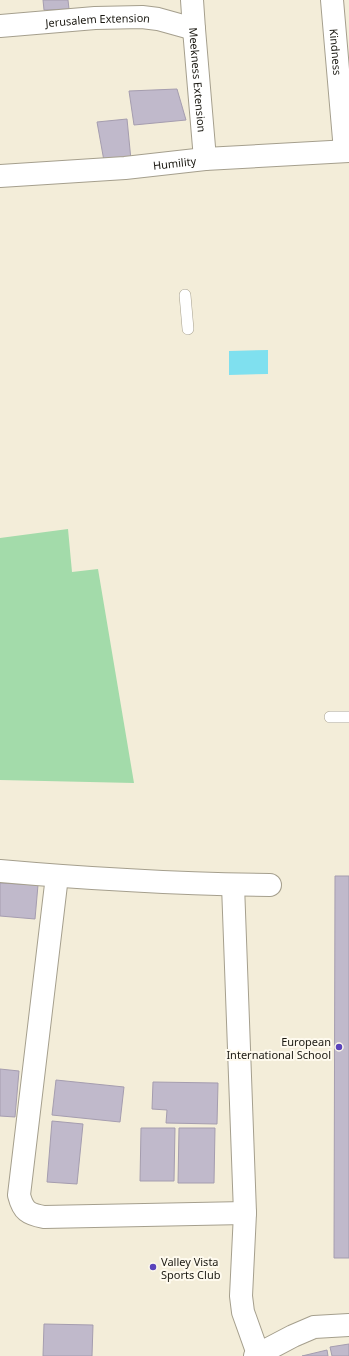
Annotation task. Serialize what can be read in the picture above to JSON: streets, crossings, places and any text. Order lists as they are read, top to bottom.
{
  "streets": {
    "street": [
      "Jerusalem Extension",
      "Kindness",
      "Meekness Extension",
      "Humility"
    ]
  },
  "crossings": [
    ["Jerusalem Extension", "Meekness Extension"],
    ["Kindness", "Humility"],
    ["Meekness Extension", "Humility"]
  ],
  "places": ["European International School", "Valley Vista Sports Club"]
}
